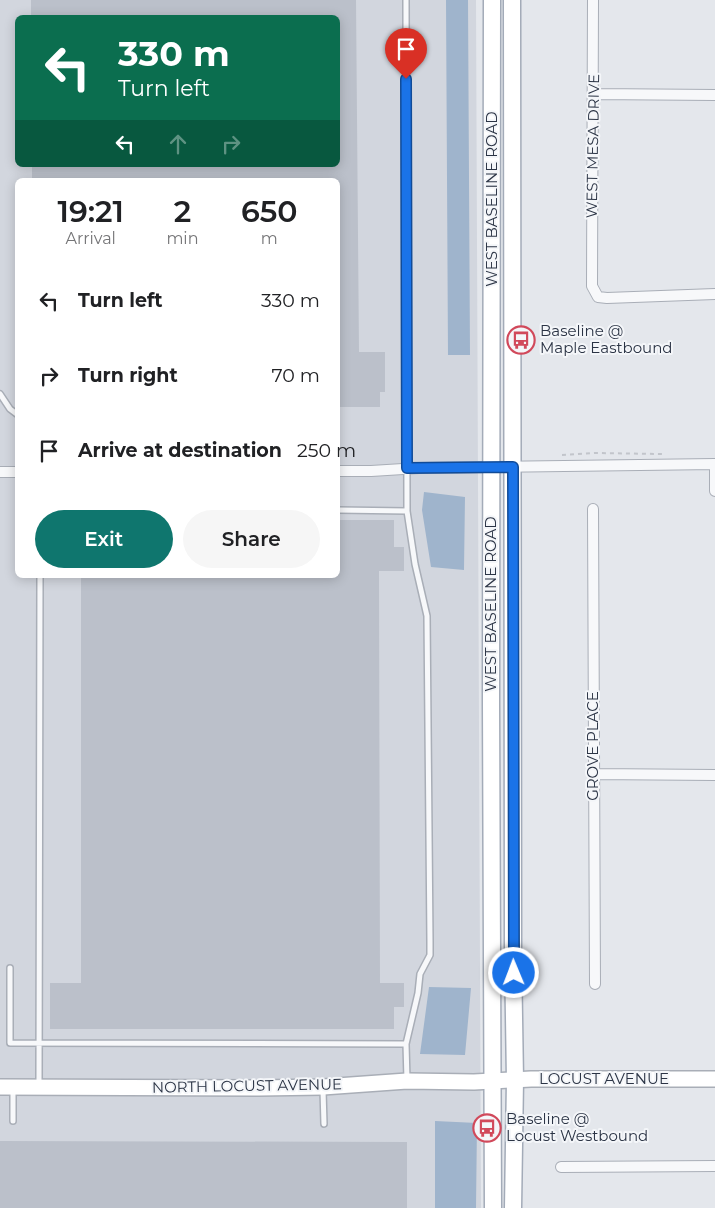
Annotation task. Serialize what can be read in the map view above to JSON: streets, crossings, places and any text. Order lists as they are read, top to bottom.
{
  "streets": {
    "main road": ["WEST BASELINE ROAD"],
    "street": [
      "WEST MESA DRIVE",
      "GROVE PLACE",
      "LOCUST AVENUE",
      "NORTH LOCUST AVENUE"
    ]
  },
  "crossings": [
    ["WEST BASELINE ROAD", "LOCUST AVENUE"],
    ["WEST BASELINE ROAD", "NORTH LOCUST AVENUE"],
    ["LOCUST AVENUE", "NORTH LOCUST AVENUE"]
  ],
  "places": {
    "bus stop": ["Baseline @ Maple Eastbound", "Baseline @ Locust Westbound"]
  },
  "page": {
    "turn": ["330 m", "Turn left"],
    "eta": [
      "19:21",
      "Arrival",
      "2",
      "min",
      "650",
      "m"
    ],
    "list": [
      {
        "name": "Turn left",
        "value": "330 m"
      },
      {
        "name": "Turn right",
        "value": "70 m"
      },
      {
        "name": "Arrive at destination",
        "value": "250 m"
      }
    ],
    "buttons": ["Exit", "Share"]
  }
}
